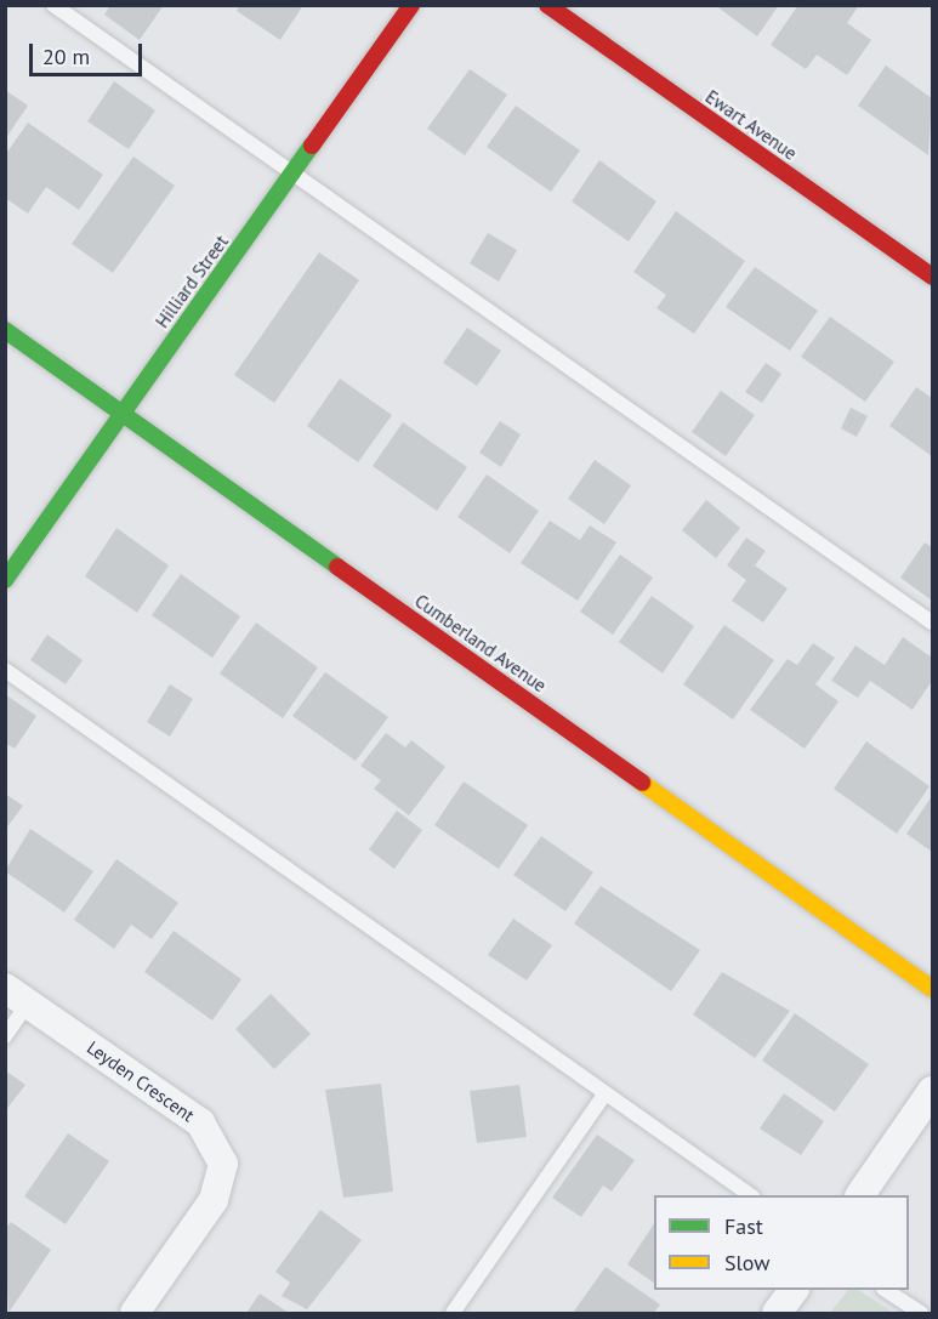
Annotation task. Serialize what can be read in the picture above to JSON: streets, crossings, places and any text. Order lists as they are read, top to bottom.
{
  "streets": {
    "street": [
      "Ewart Avenue",
      "Hilliard Street",
      "Cumberland Avenue",
      "Leyden Crescent"
    ]
  },
  "crossings": [
    ["Hilliard Street", "Cumberland Avenue"]
  ],
  "legend": ["Fast", "Slow"],
  "scale_bar": "20 m"
}
